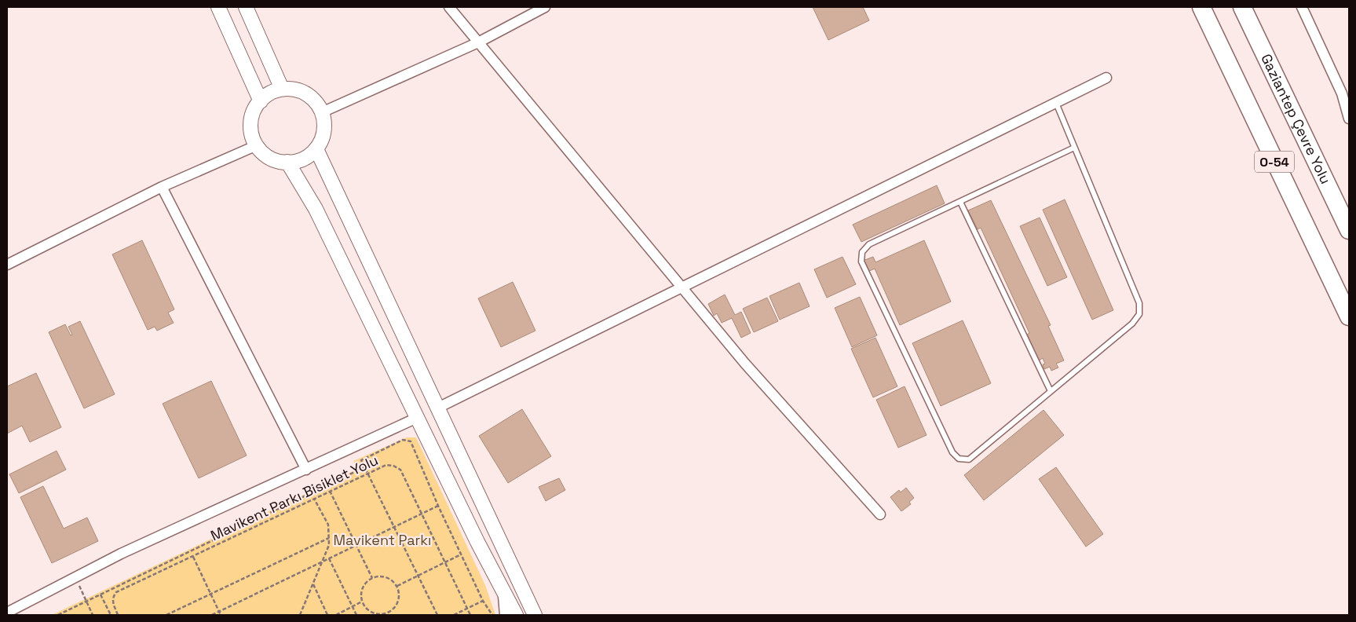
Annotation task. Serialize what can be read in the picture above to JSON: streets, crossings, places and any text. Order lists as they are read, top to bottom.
{
  "streets": {
    "highway": ["Gaziantep Çevre Yolu", "O-54"],
    "path": ["Mavikent Parkı Bisiklet Yolu"]
  },
  "parks": ["Mavikent Parkı"]
}
